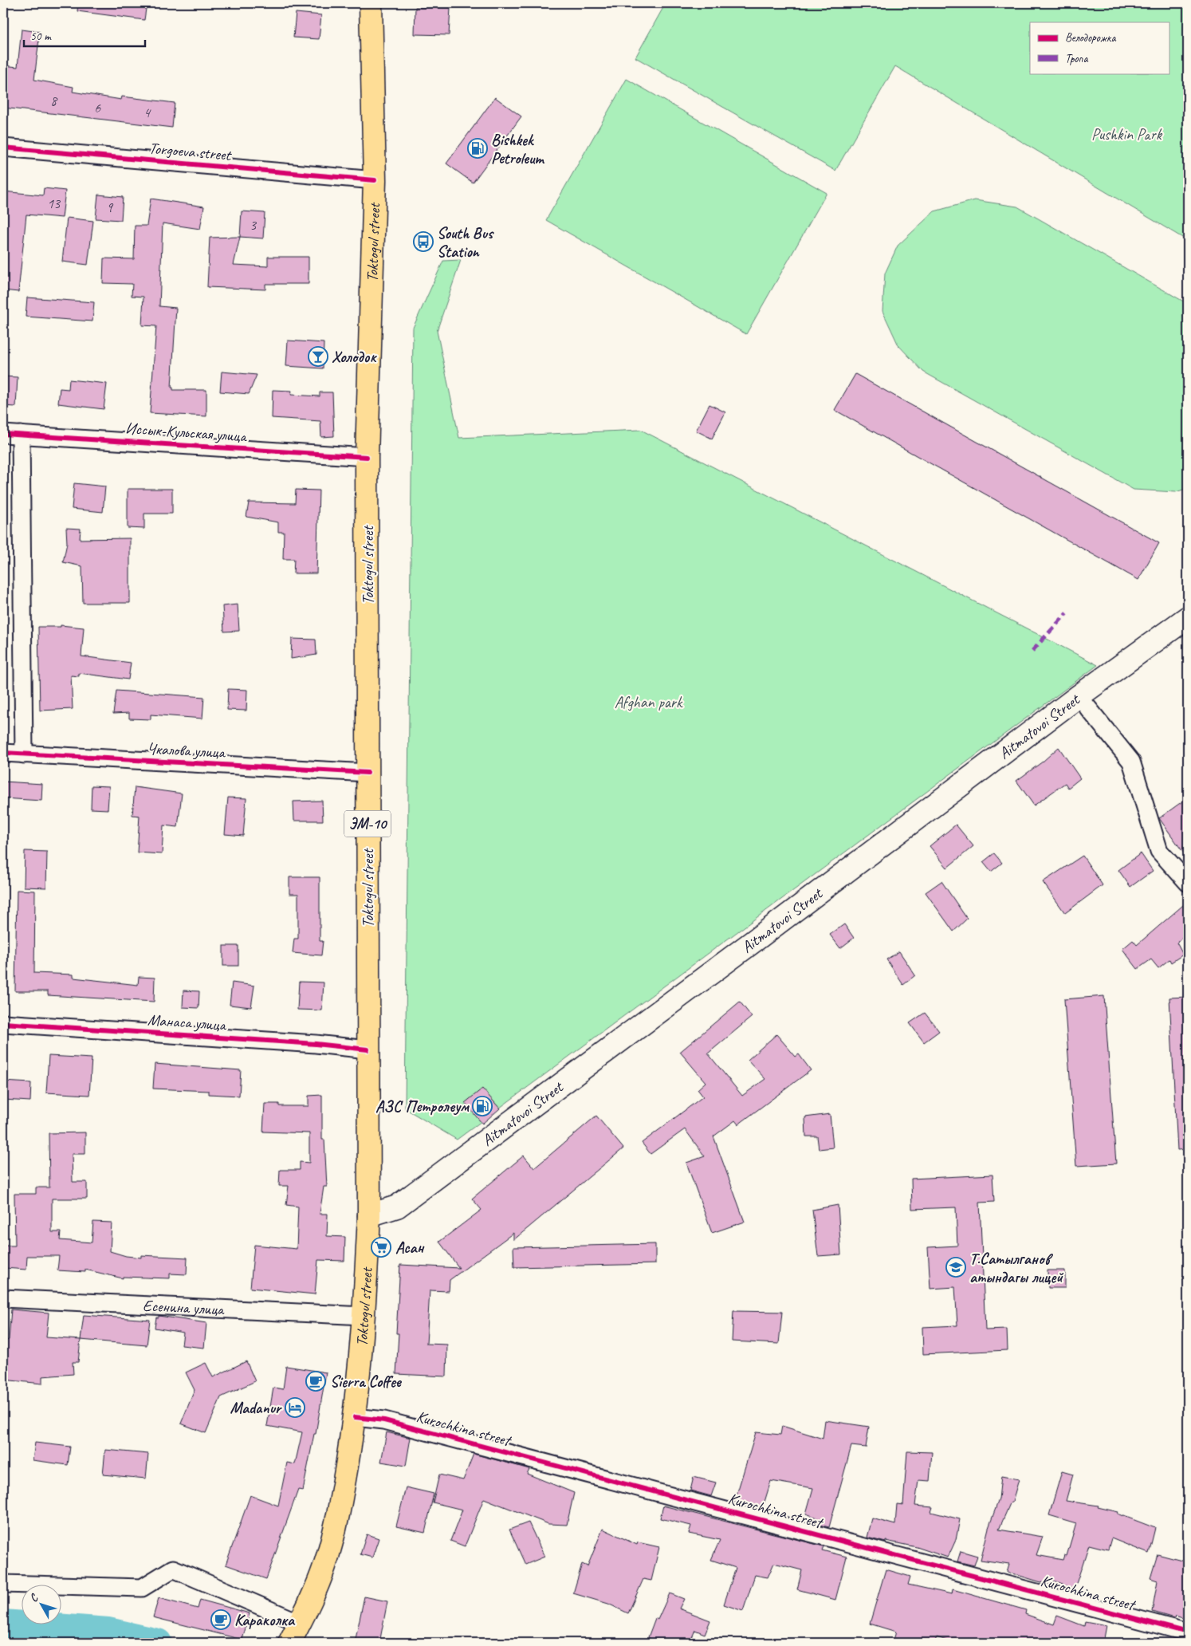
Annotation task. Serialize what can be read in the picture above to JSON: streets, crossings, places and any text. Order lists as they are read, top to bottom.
{
  "streets": {
    "highway": ["Toktogul street", "ЭМ-10"],
    "main road": ["Aitmatovoi Street"],
    "street": [
      "Torgoeva street",
      "Иссык-Кульская улица",
      "Чкалова улица",
      "Манаса улица",
      "Есенина улица",
      "Kurochkina street"
    ]
  },
  "crossings": [
    ["Torgoeva street", "Toktogul street"],
    ["Toktogul street", "Иссык-Кульская улица"],
    ["Toktogul street", "Aitmatovoi Street"],
    ["Toktogul street", "Чкалова улица"],
    ["Toktogul street", "Манаса улица"],
    ["Toktogul street", "Есенина улица"],
    ["Toktogul street", "Kurochkina street"]
  ],
  "parks": ["Pushkin Park", "Afghan park"],
  "places": {
    "fuel station": ["Bishkek Petroleum", "АЗС Петролеум"],
    "bus stop": ["South Bus Station"],
    "bar": ["Холодок"],
    "supermarket": ["Асан"],
    "school or university": ["Т.Сатылганов атындагы лицей"],
    "cafe": ["Sierra Coffee", "Караколка"],
    "hotel": ["Madanur"]
  },
  "house_numbers": [
    "8",
    "6",
    "4",
    "13",
    "9",
    "3"
  ],
  "legend": ["Велодорожка", "Тропа"],
  "scale_bar": "50 m",
  "north": "top left"
}
